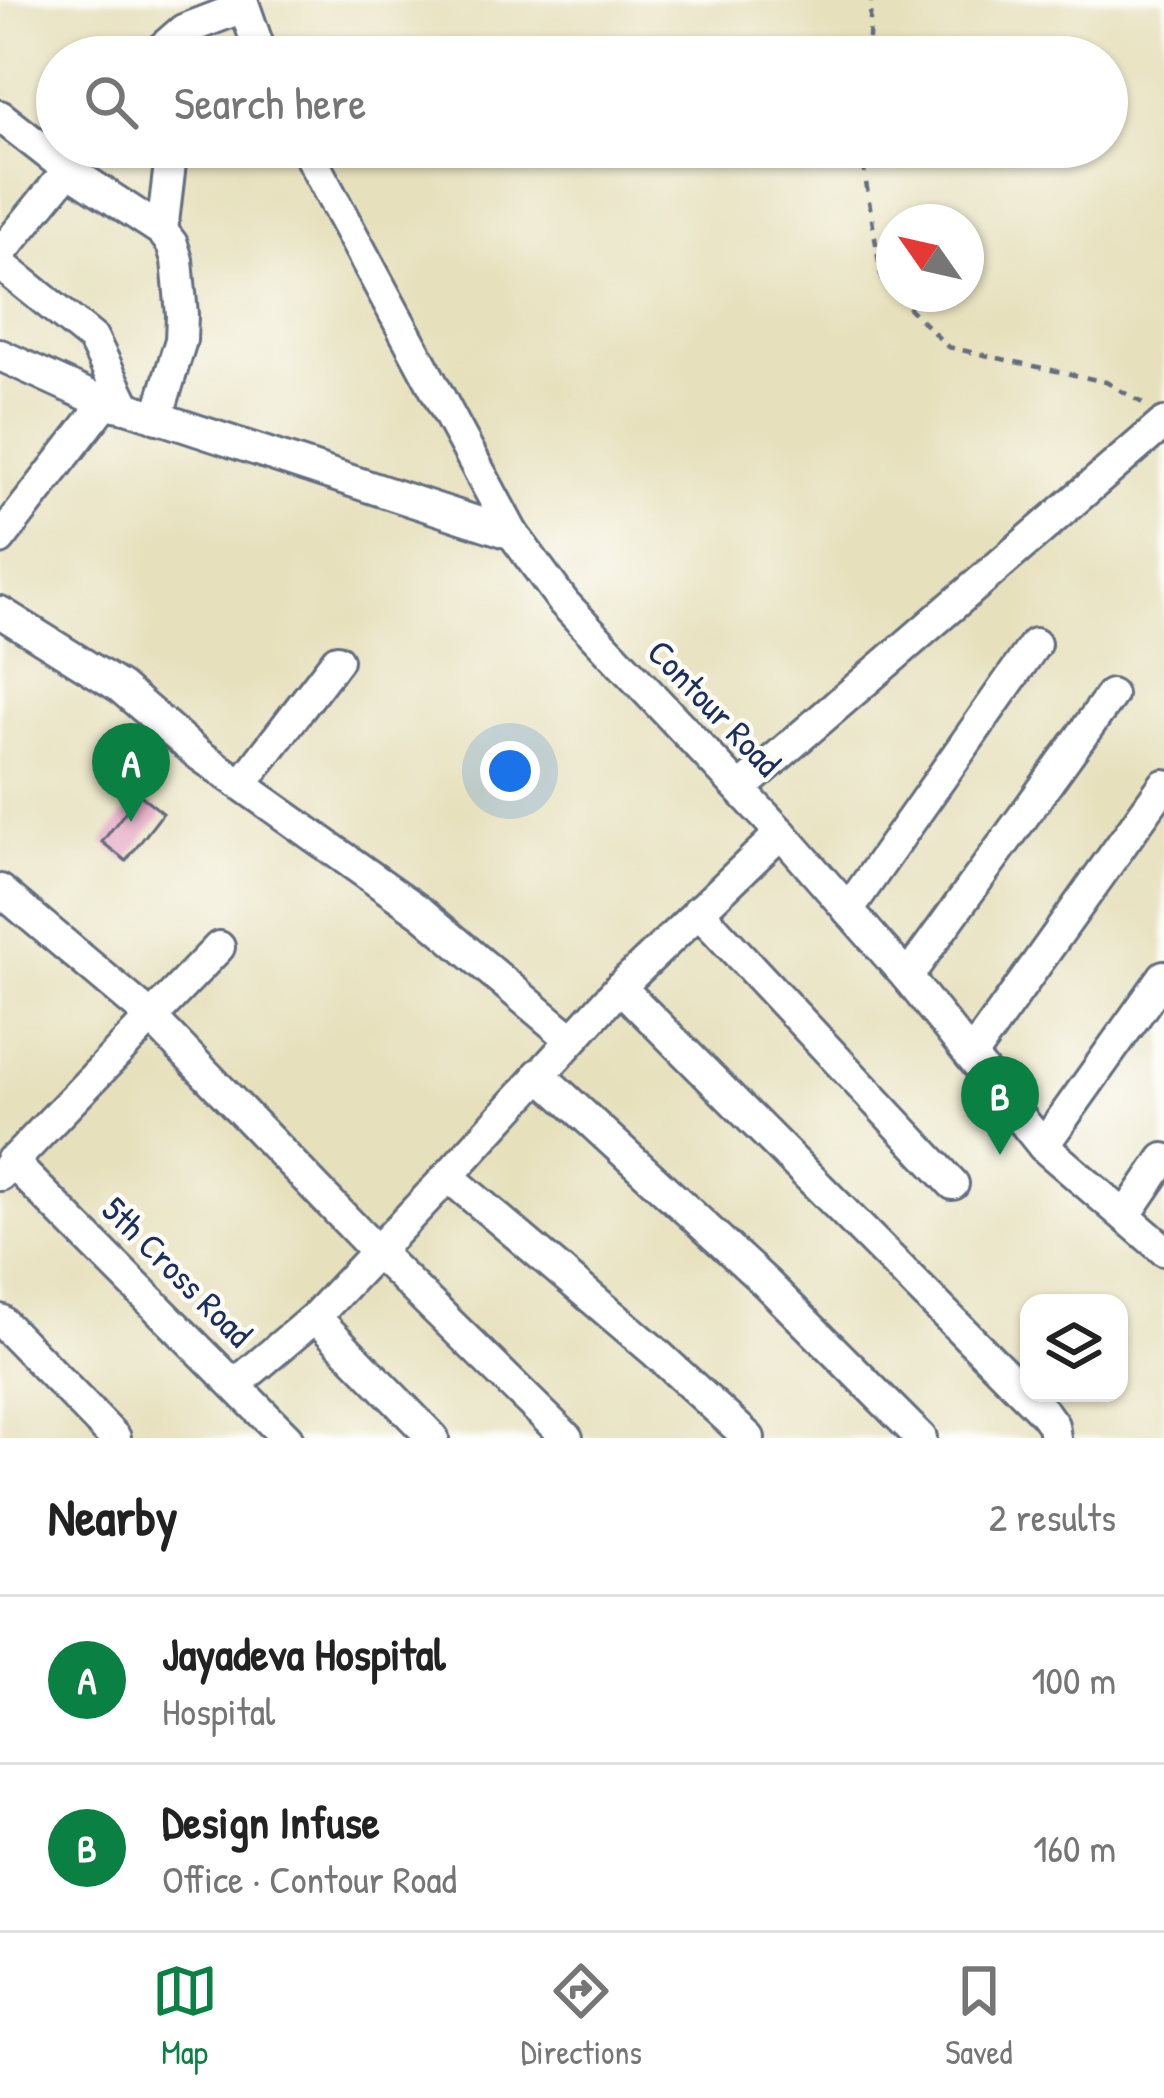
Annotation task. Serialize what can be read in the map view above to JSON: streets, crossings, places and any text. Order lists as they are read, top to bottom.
{
  "streets": {
    "street": ["Contour Road", "5th Cross Road"]
  },
  "north": "top left",
  "page": {
    "search": "Search here",
    "pins": ["A", "B"],
    "heading": ["Nearby", "2 results"],
    "list": [
      {
        "mark": "A",
        "name": "Jayadeva Hospital",
        "note": "Hospital",
        "value": "100 m"
      },
      {
        "mark": "B",
        "name": "Design Infuse",
        "note": "Office · Contour Road",
        "value": "160 m"
      }
    ],
    "nav": ["Map", "Directions", "Saved"]
  }
}
